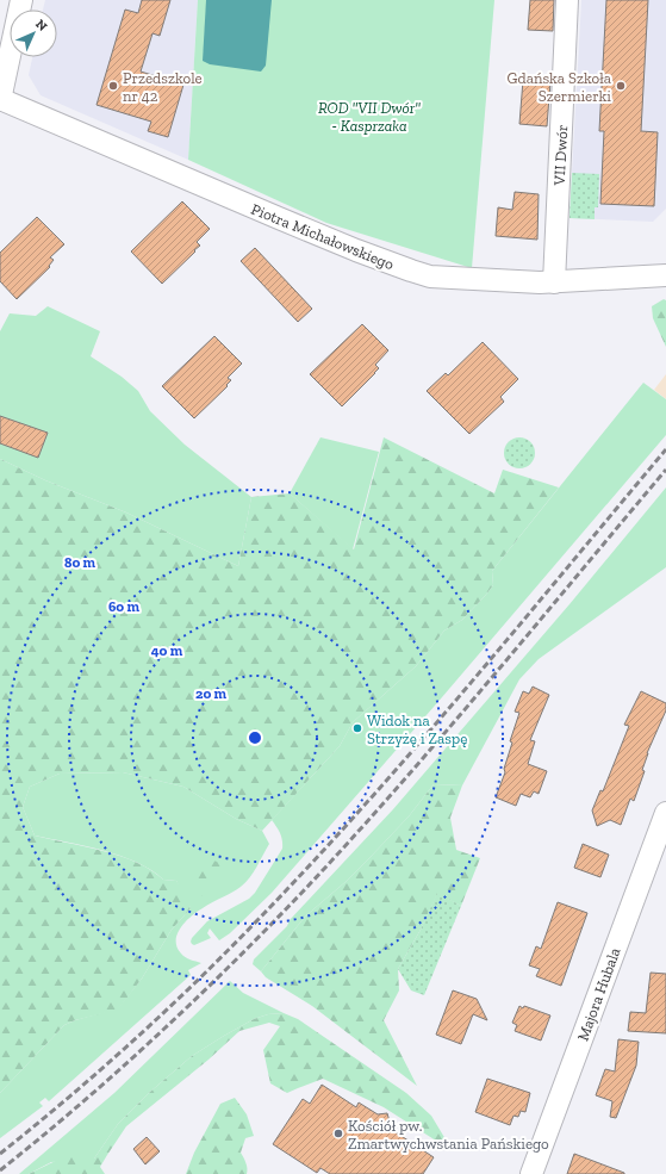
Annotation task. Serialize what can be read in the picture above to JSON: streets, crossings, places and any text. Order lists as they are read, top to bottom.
{
  "streets": {
    "street": ["VII Dwór", "Piotra Michałowskiego", "Majora Hubala"]
  },
  "crossings": [
    ["VII Dwór", "Piotra Michałowskiego"]
  ],
  "parks": ["ROD \"VII Dwór\" - Kasprzaka"],
  "places": [
    "Przedszkole nr 42",
    "Gdańska Szkoła Szermierki",
    "Widok na Strzyżę i Zaspę",
    "Kościół pw. Zmartwychwstania Pańskiego"
  ],
  "north": "top right",
  "rings": [
    "80 m",
    "60 m",
    "40 m",
    "20 m"
  ]
}
